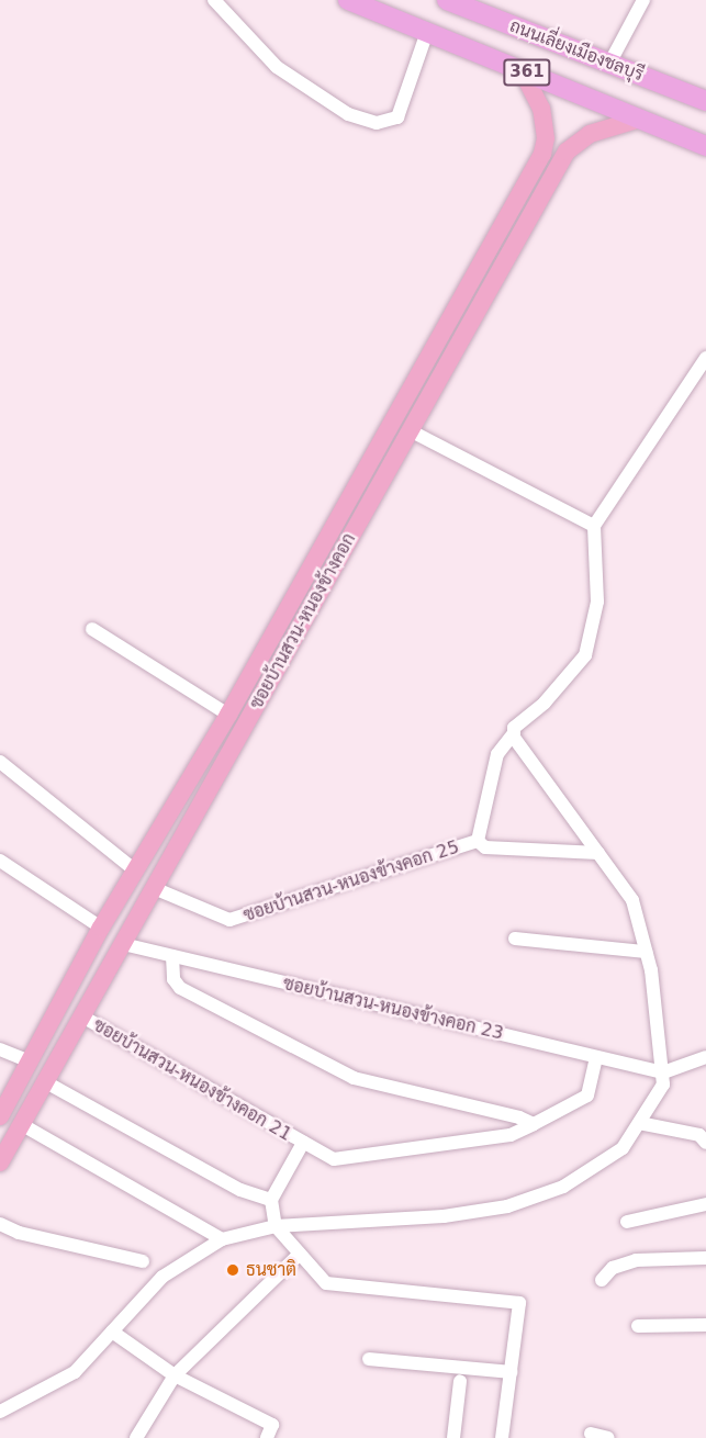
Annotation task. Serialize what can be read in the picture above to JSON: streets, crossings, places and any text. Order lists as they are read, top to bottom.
{
  "streets": {
    "highway": ["ถนนเลี่ยงเมืองชลบุรี", "361"],
    "main road": ["ซอยบ้านสวน-หนองข้างคอก"],
    "street": ["ซอยบ้านสวน-หนองข้างคอก 25", "ซอยบ้านสวน-หนองข้างคอก 23", "ซอยบ้านสวน-หนองข้างคอก 21"]
  },
  "crossings": [
    ["ถนนเลี่ยงเมืองชลบุรี", "ซอยบ้านสวน-หนองข้างคอก"],
    ["ซอยบ้านสวน-หนองข้างคอก", "ซอยบ้านสวน-หนองข้างคอก 25"],
    ["ซอยบ้านสวน-หนองข้างคอก", "ซอยบ้านสวน-หนองข้างคอก 23"],
    ["ซอยบ้านสวน-หนองข้างคอก", "ซอยบ้านสวน-หนองข้างคอก 21"],
    ["ซอยบ้านสวน-หนองข้างคอก 23", "ซอยบ้านสวน-หนองข้างคอก 21"]
  ],
  "places": ["ธนชาติ"]
}
